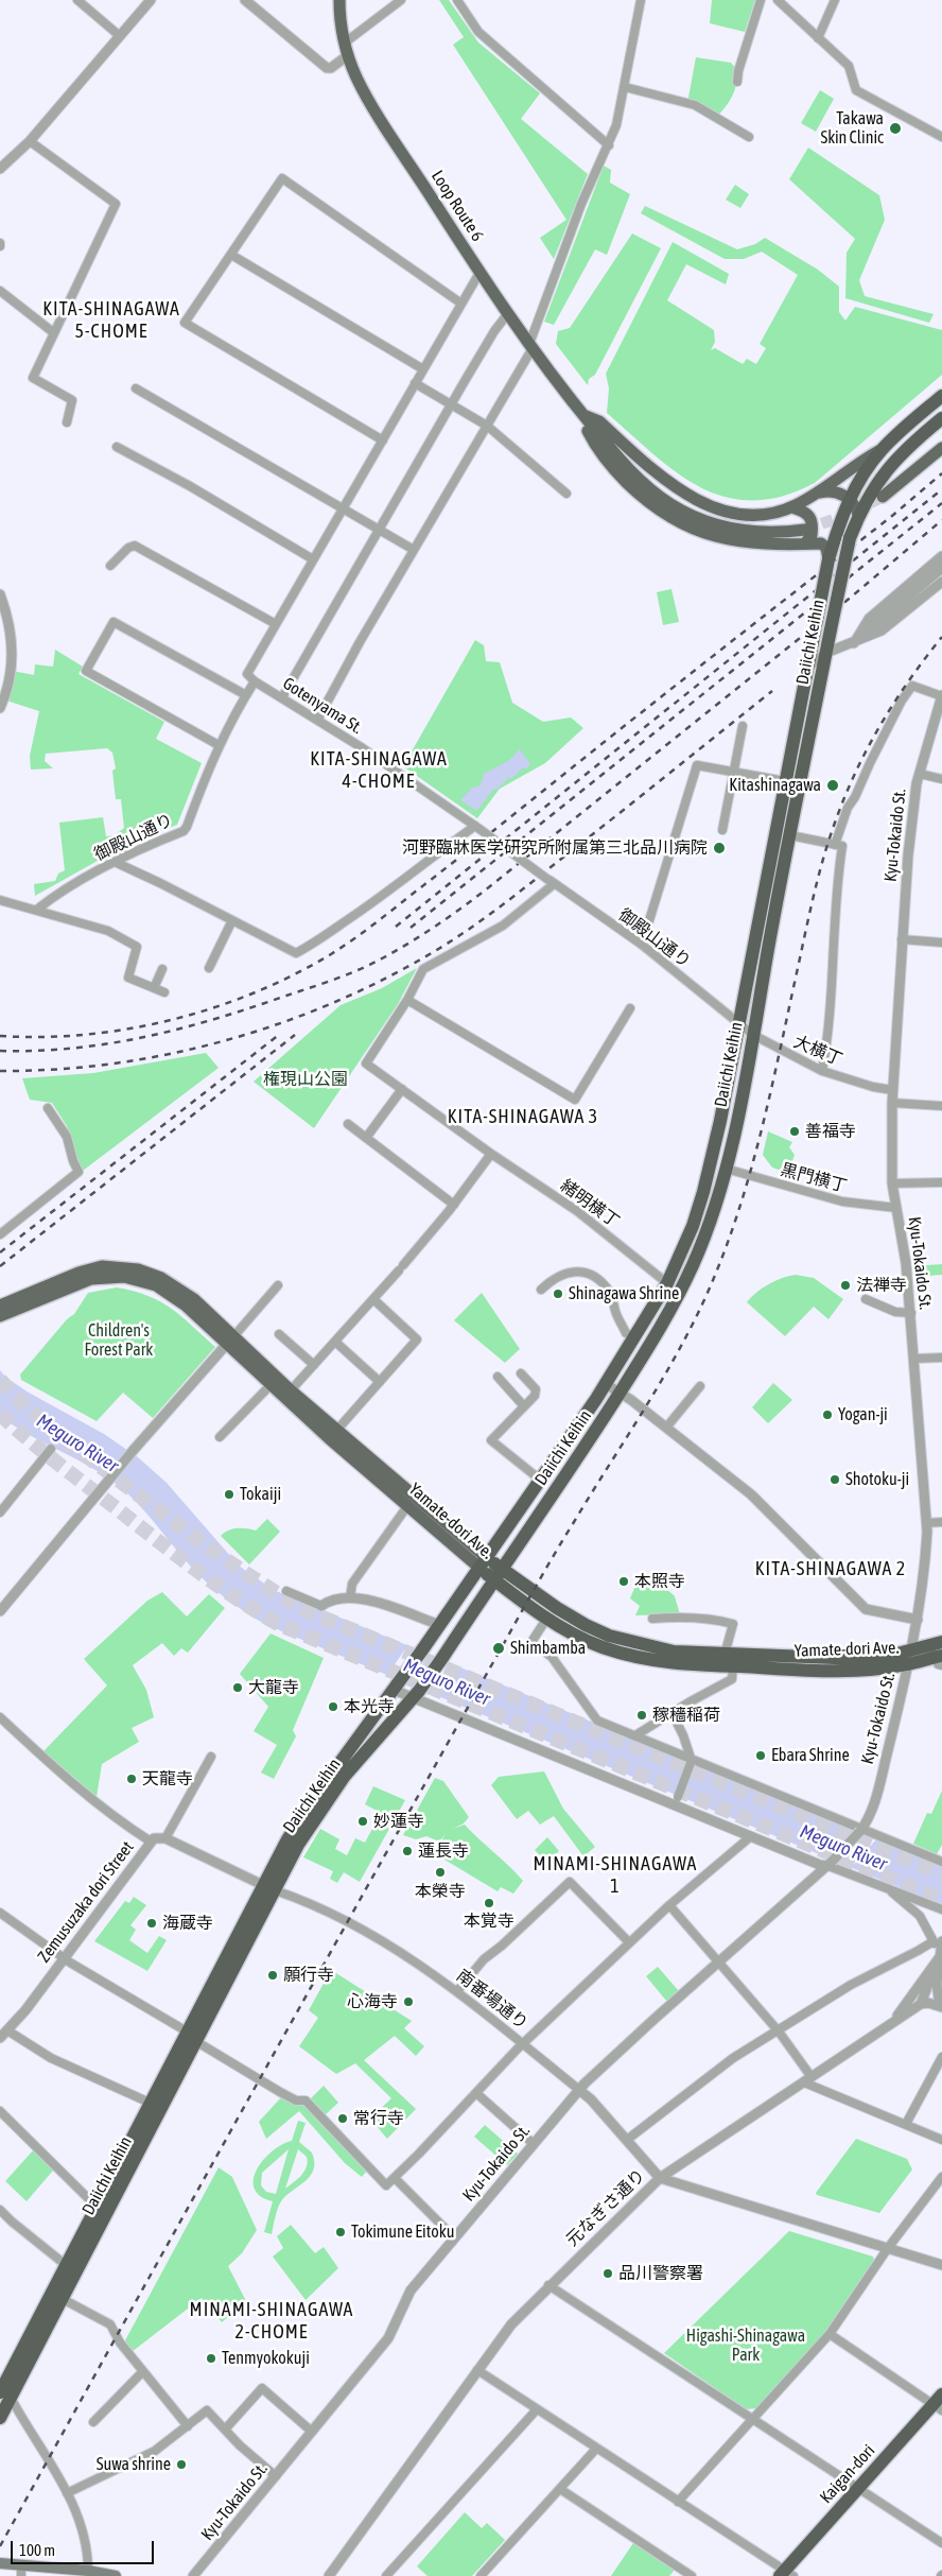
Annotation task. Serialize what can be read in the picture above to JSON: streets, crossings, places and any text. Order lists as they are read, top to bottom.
{
  "streets": {
    "highway": ["Daiichi Keihin", "Yamate-dori Ave.", "Kaigan-dori"],
    "main road": ["Loop Route 6"],
    "street": [
      "Gotenyama St.",
      "Kyu-Tokaido St.",
      "御殿山通り",
      "大横丁",
      "黒門横丁",
      "緒明横丁",
      "Zemusuzaka dori Street",
      "南番場通り",
      "元なぎさ通り"
    ]
  },
  "crossings": [
    ["Daiichi Keihin", "御殿山通り"],
    ["Daiichi Keihin", "大横丁"],
    ["Daiichi Keihin", "黒門横丁"],
    ["Daiichi Keihin", "緒明横丁"],
    ["Daiichi Keihin", "Yamate-dori Ave."],
    ["Daiichi Keihin", "南番場通り"],
    ["Gotenyama St.", "御殿山通り"],
    ["Kyu-Tokaido St.", "大横丁"],
    ["Kyu-Tokaido St.", "黒門横丁"],
    ["Kyu-Tokaido St.", "Yamate-dori Ave."],
    ["Kyu-Tokaido St.", "南番場通り"],
    ["御殿山通り", "大横丁"],
    ["南番場通り", "元なぎさ通り"]
  ],
  "districts": [
    "KITA-SHINAGAWA 5-CHOME",
    "KITA-SHINAGAWA 4-CHOME",
    "KITA-SHINAGAWA 3",
    "KITA-SHINAGAWA 2",
    "MINAMI-SHINAGAWA 1",
    "MINAMI-SHINAGAWA 2-CHOME"
  ],
  "water": ["Meguro River"],
  "parks": ["権現山公園", "Children's Forest Park", "Higashi-Shinagawa Park"],
  "places": [
    "Takawa Skin Clinic",
    "Kitashinagawa",
    "河野臨牀医学研究所附属第三北品川病院",
    "善福寺",
    "法禅寺",
    "Shinagawa Shrine",
    "Yogan-ji",
    "Shotoku-ji",
    "Tokaiji",
    "本照寺",
    "Shimbamba",
    "大龍寺",
    "本光寺",
    "稼穡稲荷",
    "Ebara Shrine",
    "天龍寺",
    "妙蓮寺",
    "蓮長寺",
    "本榮寺",
    "本覚寺",
    "海蔵寺",
    "願行寺",
    "心海寺",
    "常行寺",
    "Tokimune Eitoku",
    "品川警察署",
    "Tenmyokokuji",
    "Suwa shrine"
  ],
  "scale_bar": "100 m"
}
